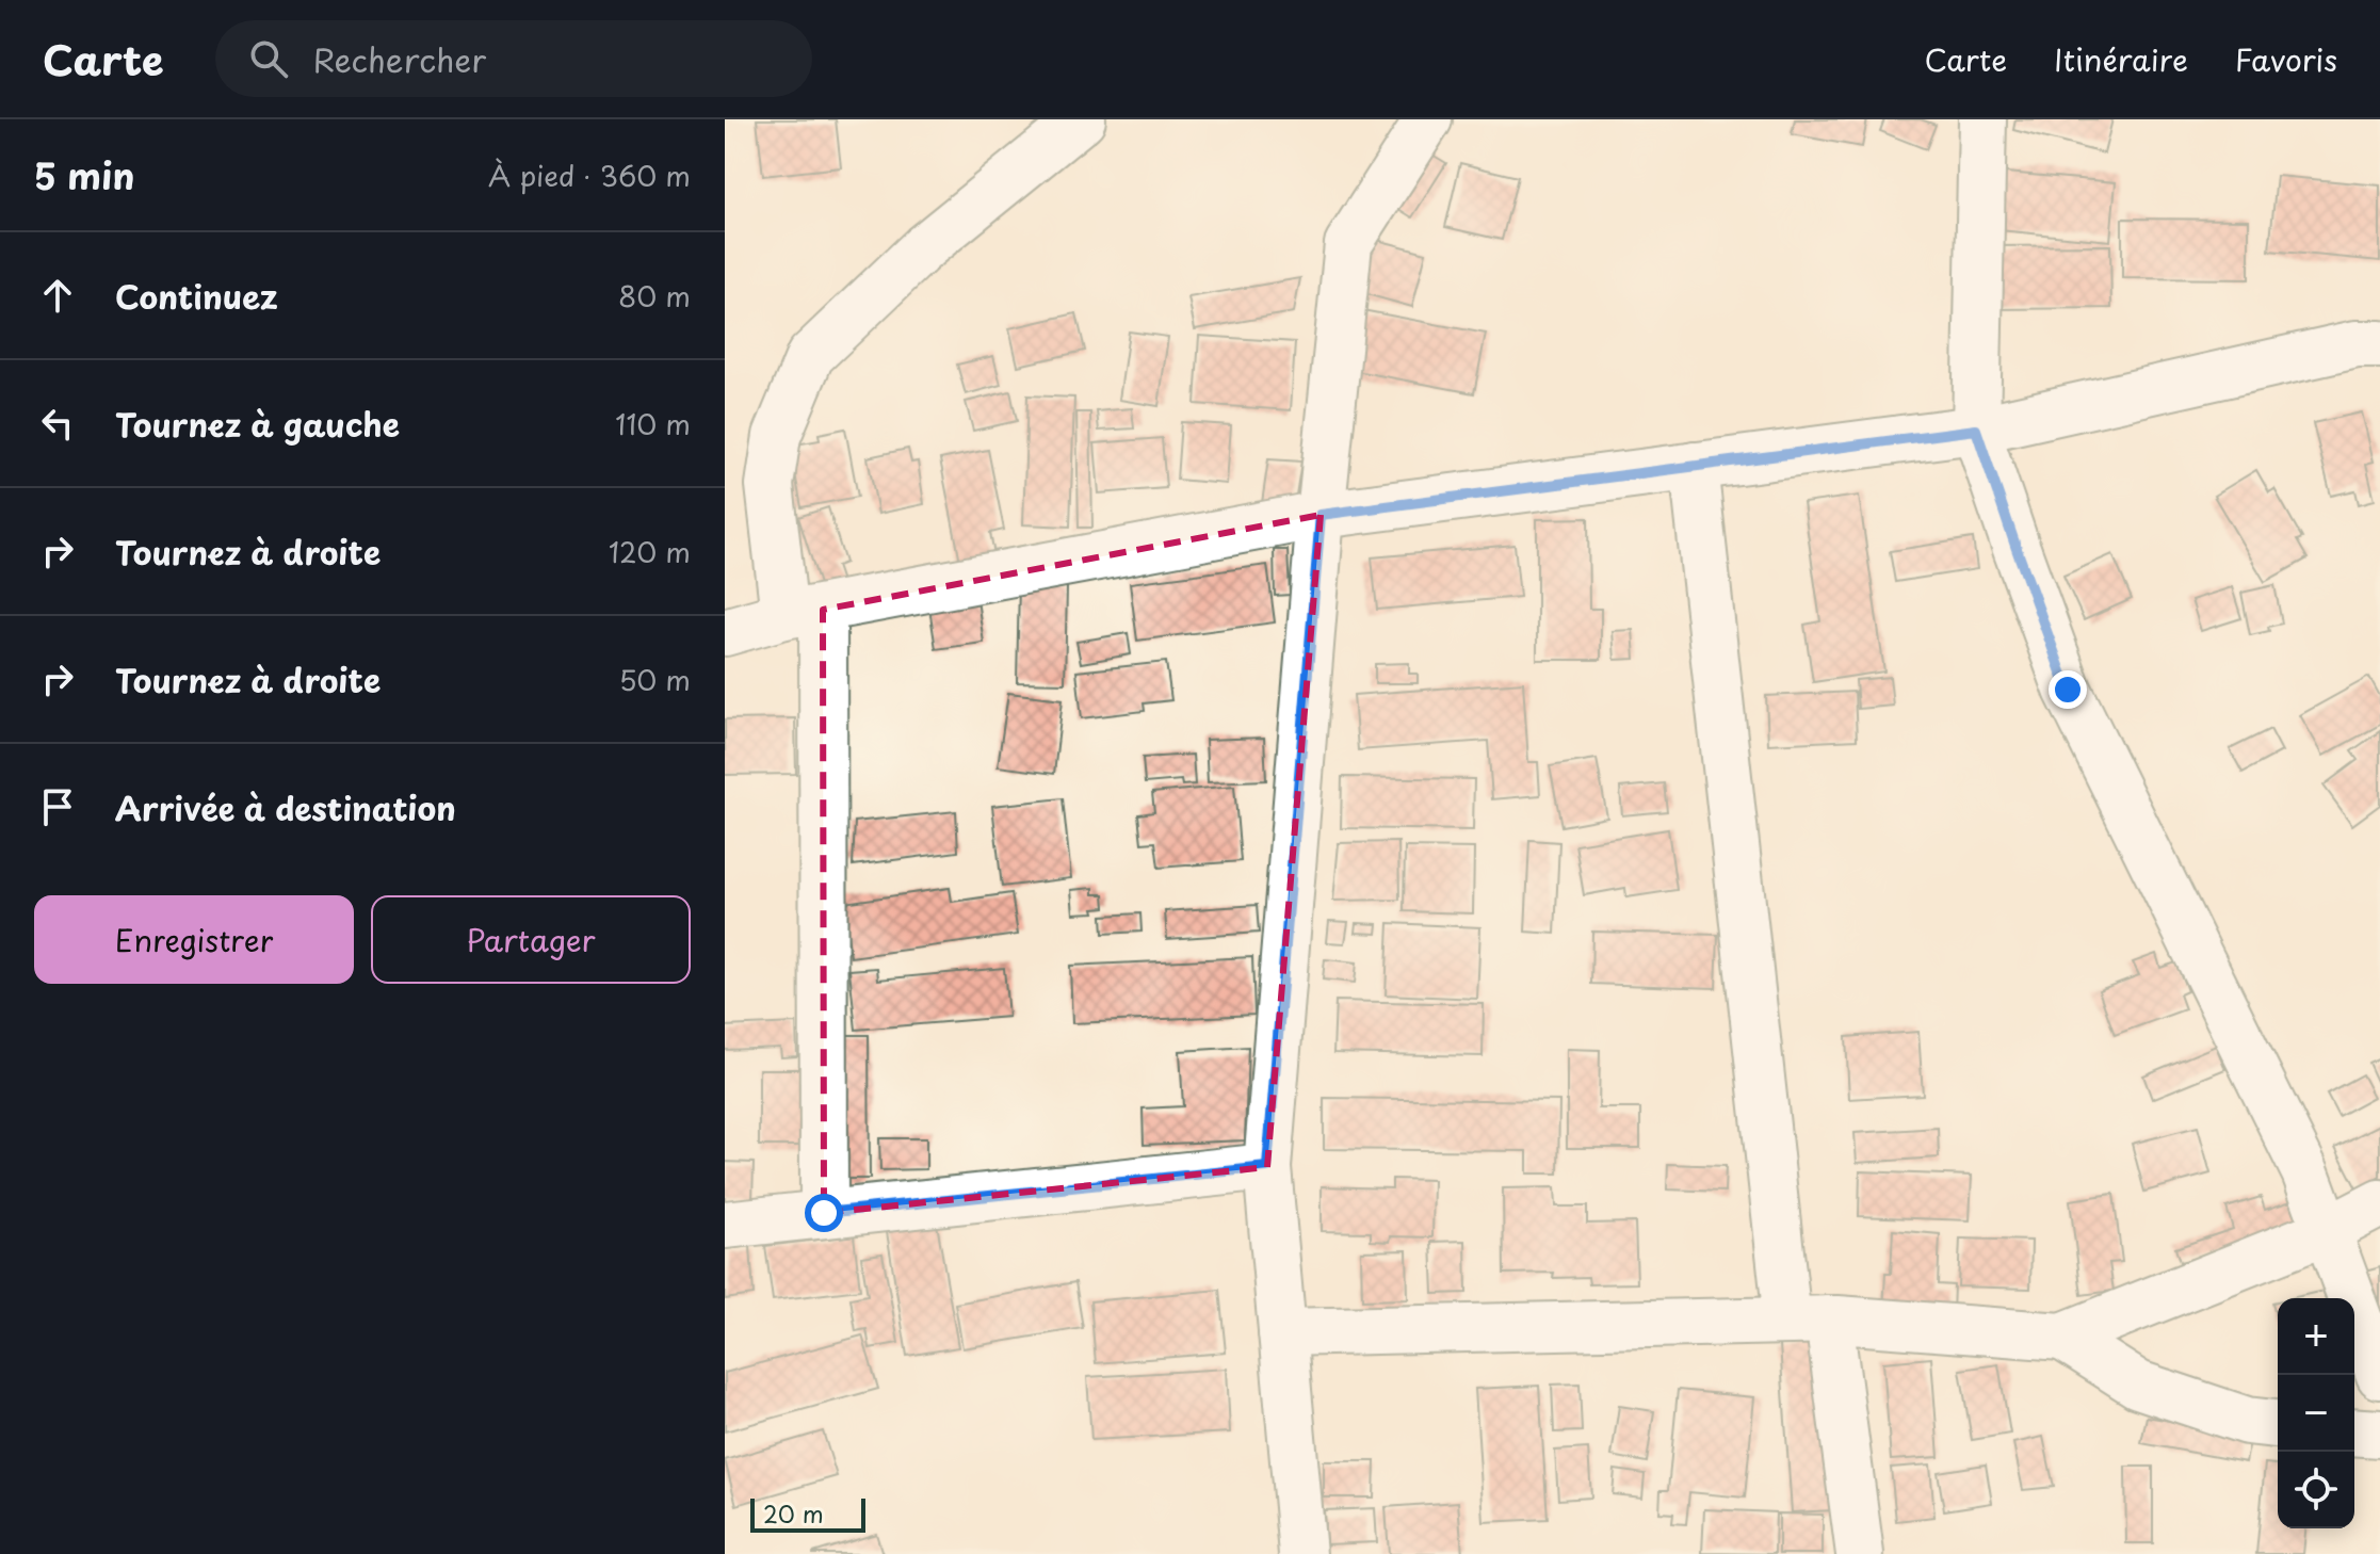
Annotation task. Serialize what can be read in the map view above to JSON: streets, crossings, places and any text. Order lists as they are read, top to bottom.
{
  "scale_bar": "20 m",
  "page": {
    "header": "Carte",
    "search": "Rechercher",
    "nav": ["Carte", "Itinéraire", "Favoris"],
    "heading": ["5 min", "À pied · 360 m"],
    "list": [
      ["Continuez", "80 m"],
      ["Tournez à gauche", "110 m"],
      ["Tournez à droite", "120 m"],
      ["Tournez à droite", "50 m"],
      "Arrivée à destination"
    ],
    "buttons": ["Enregistrer", "Partager"],
    "map_buttons": ["+", "−"],
    "scale": "20 m"
  }
}
